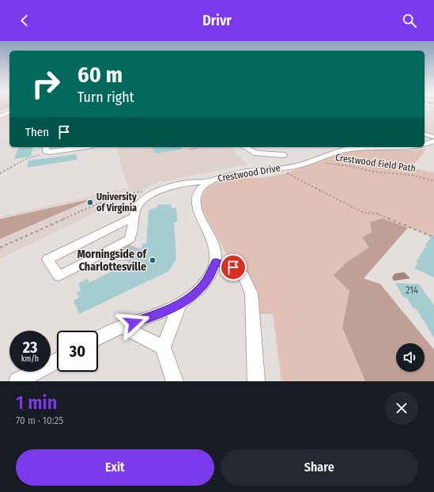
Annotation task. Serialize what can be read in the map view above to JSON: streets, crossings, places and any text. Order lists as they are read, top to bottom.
{
  "streets": {
    "street": ["Crestwood Drive"],
    "path": ["Crestwood Field Path"]
  },
  "crossings": [
    ["Crestwood Field Path", "Crestwood Drive"]
  ],
  "places": ["University of Virginia", "Morningside of Charlottesville"],
  "house_numbers": ["214"],
  "page": {
    "header": "Drivr",
    "turn": ["60 m", "Turn right"],
    "then": "Then",
    "speed": "23 km/h",
    "limit": "30",
    "heading": ["1 min", "70 m · 10:25"],
    "buttons": ["Exit", "Share"]
  }
}
